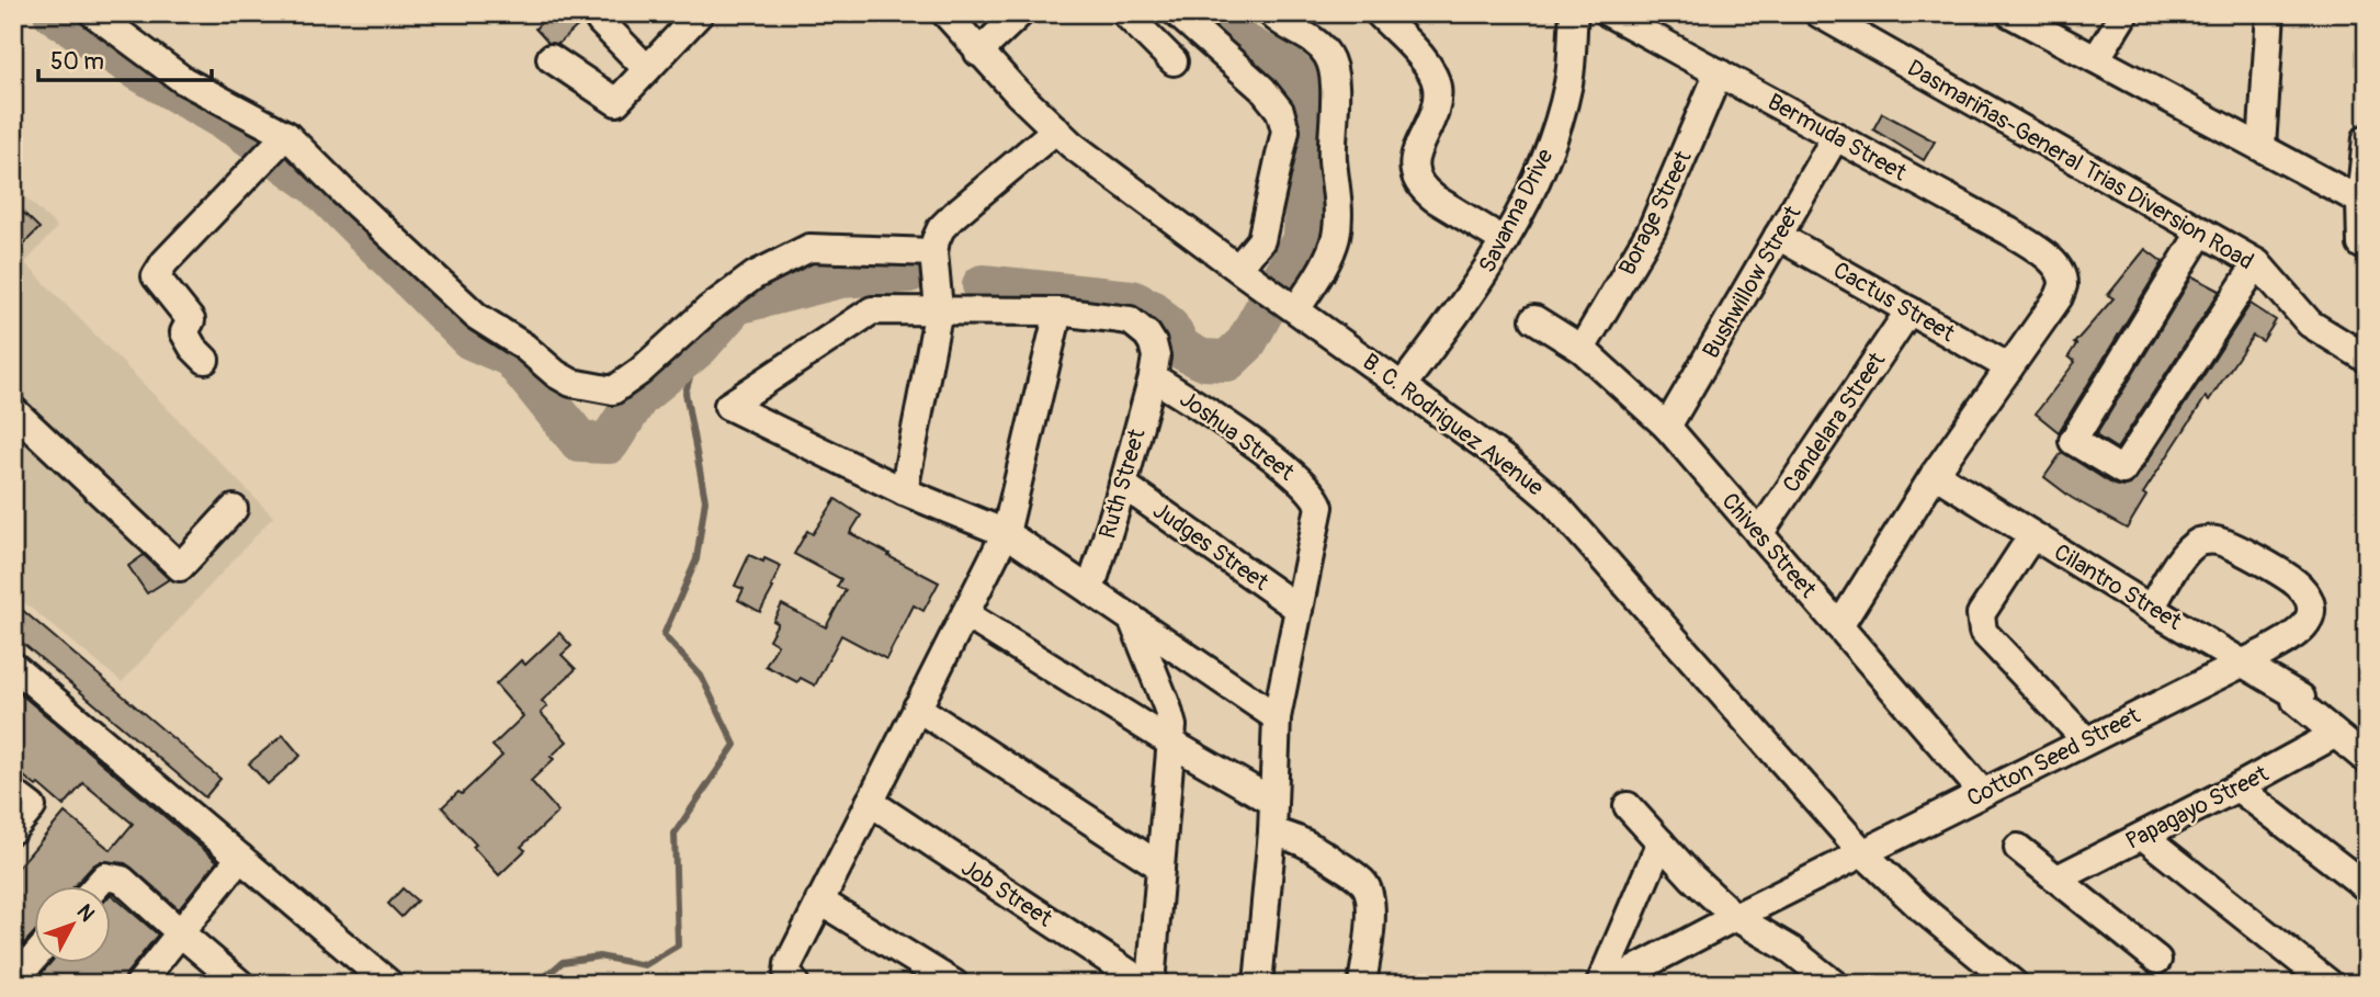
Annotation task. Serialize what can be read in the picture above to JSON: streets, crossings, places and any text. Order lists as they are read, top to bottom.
{
  "streets": {
    "street": [
      "Bermuda Street",
      "Dasmariñas-General Trias Diversion Road",
      "Savanna Drive",
      "Borage Street",
      "Bushwillow Street",
      "Cactus Street",
      "Candelara Street",
      "B. C. Rodriguez Avenue",
      "Joshua Street",
      "Ruth Street",
      "Chives Street",
      "Judges Street",
      "Cilantro Street",
      "Cotton Seed Street",
      "Papagayo Street",
      "Job Street"
    ]
  },
  "crossings": [
    ["Bermuda Street", "Borage Street"],
    ["Bermuda Street", "Bushwillow Street"],
    ["Bermuda Street", "Cactus Street"],
    ["Savanna Drive", "B. C. Rodriguez Avenue"],
    ["Borage Street", "Chives Street"],
    ["Bushwillow Street", "Cactus Street"],
    ["Bushwillow Street", "Chives Street"],
    ["Cactus Street", "Candelara Street"],
    ["Candelara Street", "Chives Street"],
    ["B. C. Rodriguez Avenue", "Cotton Seed Street"],
    ["Joshua Street", "Ruth Street"],
    ["Joshua Street", "Judges Street"],
    ["Ruth Street", "Judges Street"],
    ["Chives Street", "Cotton Seed Street"],
    ["Cilantro Street", "Cotton Seed Street"],
    ["Cilantro Street", "Papagayo Street"]
  ],
  "scale_bar": "50 m",
  "north": "top right"
}
